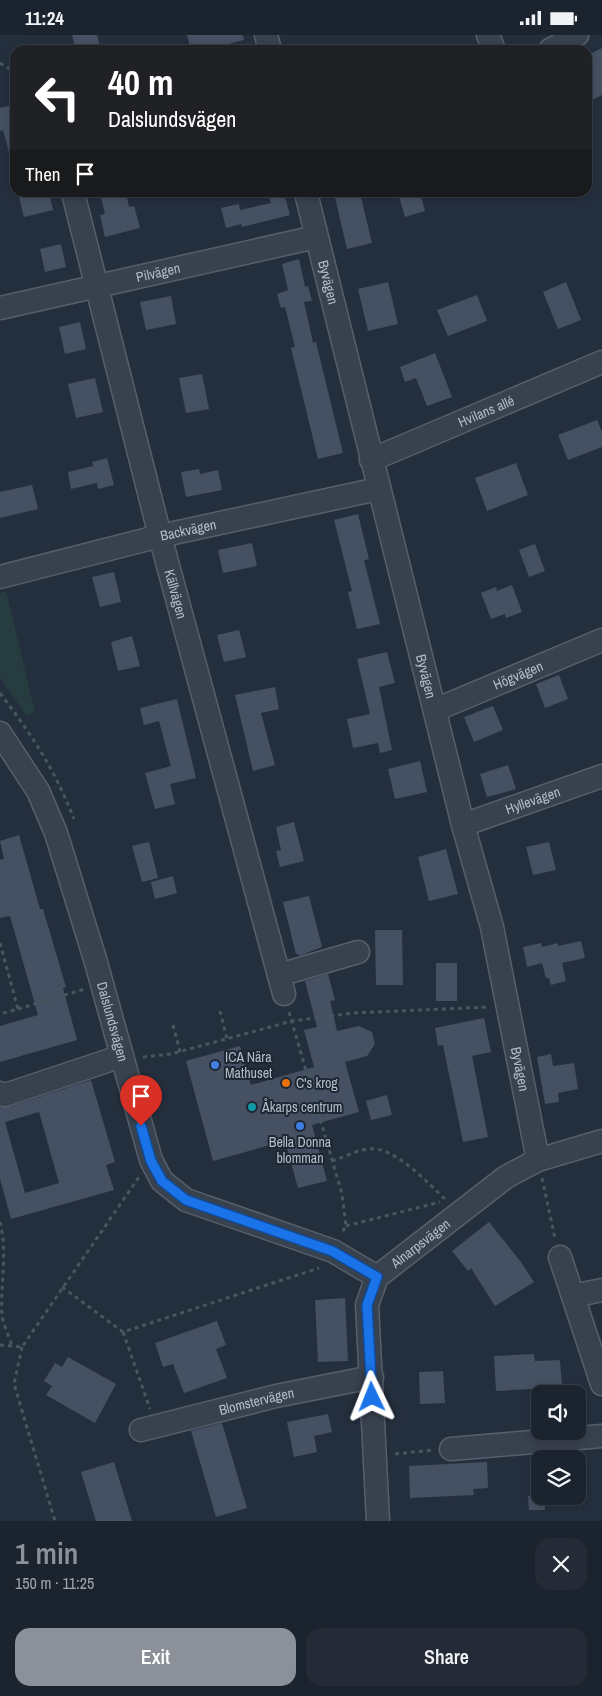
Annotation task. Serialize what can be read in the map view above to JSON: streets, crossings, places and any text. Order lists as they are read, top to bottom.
{
  "streets": {
    "street": [
      "Pilvägen",
      "Byvägen",
      "Hvilans allé",
      "Backvägen",
      "Källvägen",
      "Högvägen",
      "Hyllevägen",
      "Dalslundsvägen",
      "Alnarpsvägen",
      "Blomstervägen"
    ]
  },
  "crossings": [
    ["Pilvägen", "Byvägen"],
    ["Pilvägen", "Källvägen"],
    ["Byvägen", "Hvilans allé"],
    ["Byvägen", "Backvägen"],
    ["Byvägen", "Högvägen"],
    ["Byvägen", "Hyllevägen"],
    ["Byvägen", "Alnarpsvägen"],
    ["Backvägen", "Källvägen"],
    ["Dalslundsvägen", "Alnarpsvägen"],
    ["Alnarpsvägen", "Blomstervägen"]
  ],
  "places": [
    "ICA Nära Mathuset",
    "C's krog",
    "Åkarps centrum",
    "Bella Donna blomman"
  ],
  "page": {
    "status": "11:24",
    "turn": ["40 m", "Dalslundsvägen"],
    "then": "Then",
    "heading": ["1 min", "150 m · 11:25"],
    "buttons": ["Exit", "Share"]
  }
}
